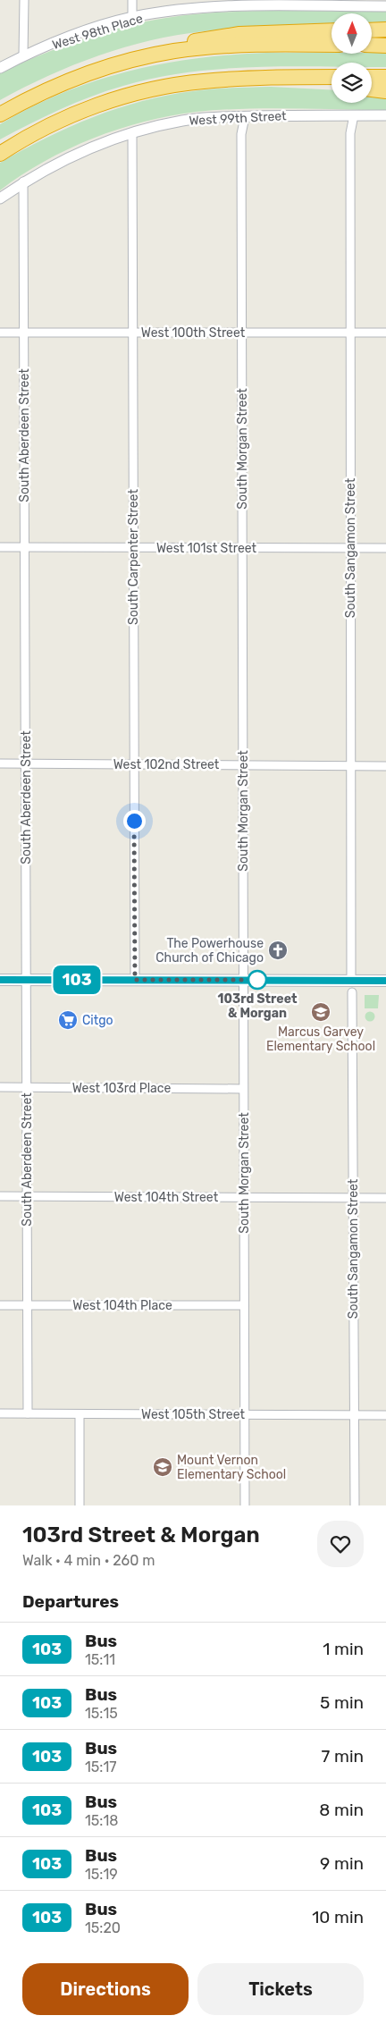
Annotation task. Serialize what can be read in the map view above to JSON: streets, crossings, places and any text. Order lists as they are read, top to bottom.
{
  "streets": {
    "street": [
      "West 98th Place",
      "West 99th Street",
      "West 100th Street",
      "South Aberdeen Street",
      "South Morgan Street",
      "West 101st Street",
      "South Sangamon Street",
      "South Carpenter Street",
      "West 102nd Street",
      "West 103rd Place",
      "West 104th Street",
      "West 104th Place",
      "West 105th Street"
    ]
  },
  "crossings": [
    ["West 99th Street", "South Aberdeen Street"],
    ["West 99th Street", "South Morgan Street"],
    ["West 99th Street", "South Sangamon Street"],
    ["West 99th Street", "South Carpenter Street"],
    ["West 100th Street", "South Aberdeen Street"],
    ["West 100th Street", "South Morgan Street"],
    ["West 100th Street", "South Sangamon Street"],
    ["West 100th Street", "South Carpenter Street"],
    ["South Aberdeen Street", "West 101st Street"],
    ["South Aberdeen Street", "West 102nd Street"],
    ["South Aberdeen Street", "West 103rd Place"],
    ["South Aberdeen Street", "West 104th Street"],
    ["South Aberdeen Street", "West 104th Place"],
    ["South Aberdeen Street", "West 105th Street"],
    ["South Morgan Street", "West 101st Street"],
    ["South Morgan Street", "West 102nd Street"],
    ["South Morgan Street", "West 103rd Place"],
    ["South Morgan Street", "West 104th Street"],
    ["South Morgan Street", "West 104th Place"],
    ["South Morgan Street", "West 105th Street"],
    ["West 101st Street", "South Sangamon Street"],
    ["West 101st Street", "South Carpenter Street"],
    ["South Sangamon Street", "West 102nd Street"],
    ["South Sangamon Street", "West 104th Street"],
    ["South Sangamon Street", "West 105th Street"],
    ["South Carpenter Street", "West 102nd Street"]
  ],
  "places": {
    "church": ["The Powerhouse Church of Chicago"],
    "other": ["103rd Street & Morgan"],
    "school or university": ["Marcus Garvey Elementary School", "Mount Vernon Elementary School"],
    "supermarket": ["Citgo"]
  },
  "lines": ["bus line 103"],
  "north": "top",
  "page": {
    "on_map": "103",
    "heading": [
      ["103rd Street & Morgan", "Walk · 4 min · 260 m"],
      "Departures"
    ],
    "list": [
      {
        "mark": "103",
        "name": "Bus",
        "note": "15:11",
        "value": "1 min"
      },
      {
        "mark": "103",
        "name": "Bus",
        "note": "15:15",
        "value": "5 min"
      },
      {
        "mark": "103",
        "name": "Bus",
        "note": "15:17",
        "value": "7 min"
      },
      {
        "mark": "103",
        "name": "Bus",
        "note": "15:18",
        "value": "8 min"
      },
      {
        "mark": "103",
        "name": "Bus",
        "note": "15:19",
        "value": "9 min"
      },
      {
        "mark": "103",
        "name": "Bus",
        "note": "15:20",
        "value": "10 min"
      }
    ],
    "buttons": ["Directions", "Tickets"]
  }
}
